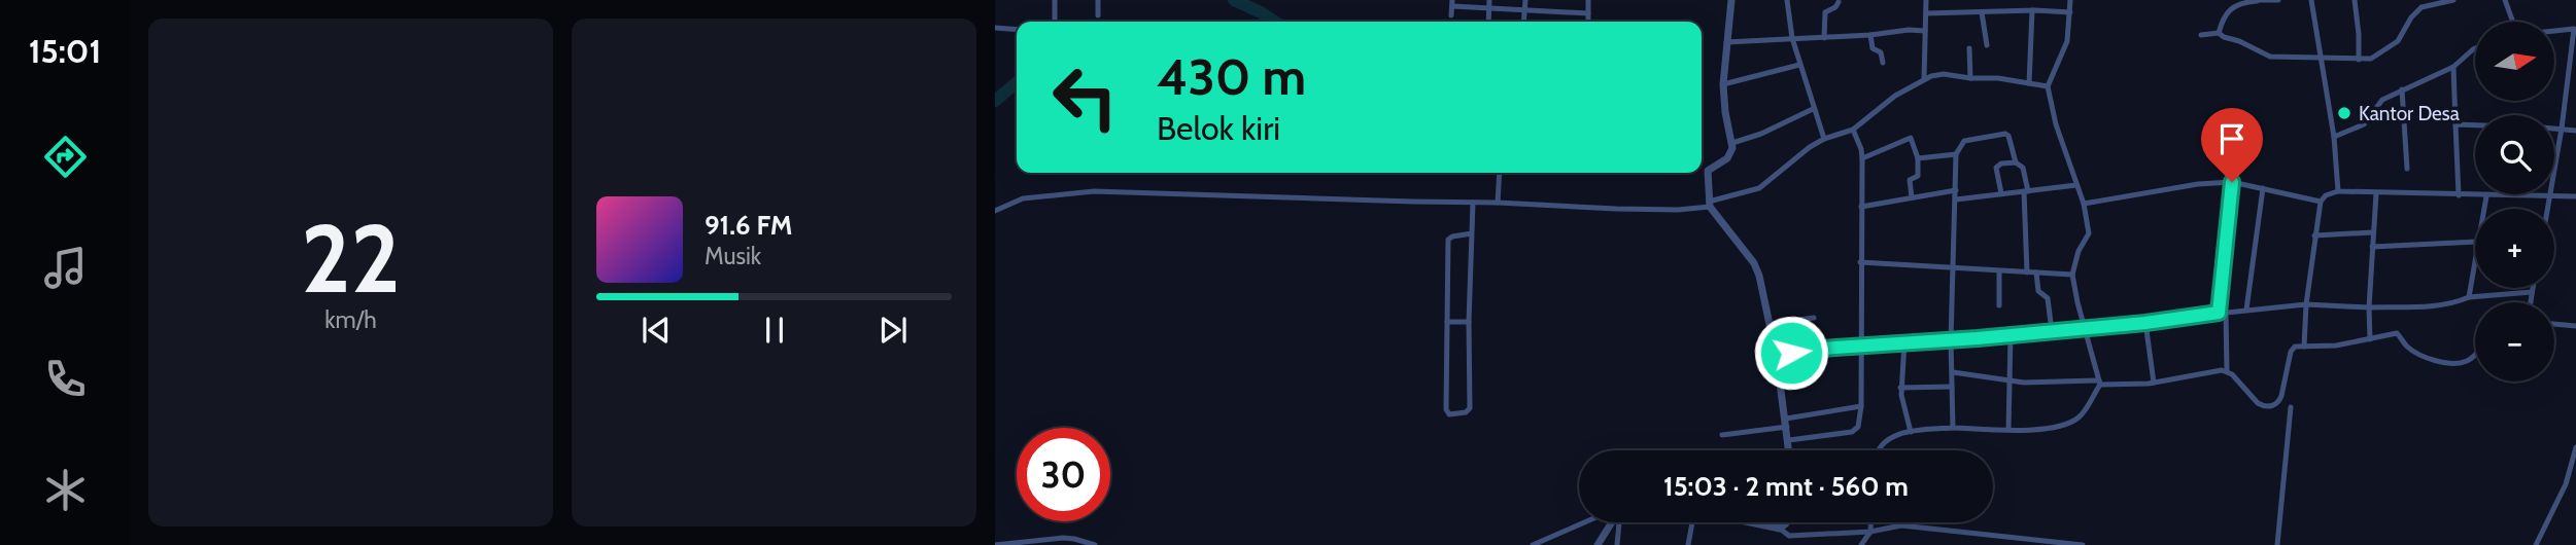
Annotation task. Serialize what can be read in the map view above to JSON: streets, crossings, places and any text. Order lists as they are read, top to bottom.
{
  "places": ["Kantor Desa"],
  "north": "right",
  "page": {
    "tabs": "15:01",
    "tile": ["22", "km/h"],
    "map_buttons": ["+", "−"],
    "turn": ["430 m", "Belok kiri"],
    "song": ["91.6 FM", "Musik"],
    "limit": "30",
    "trip": "15:03 · 2 mnt · 560 m"
  }
}
